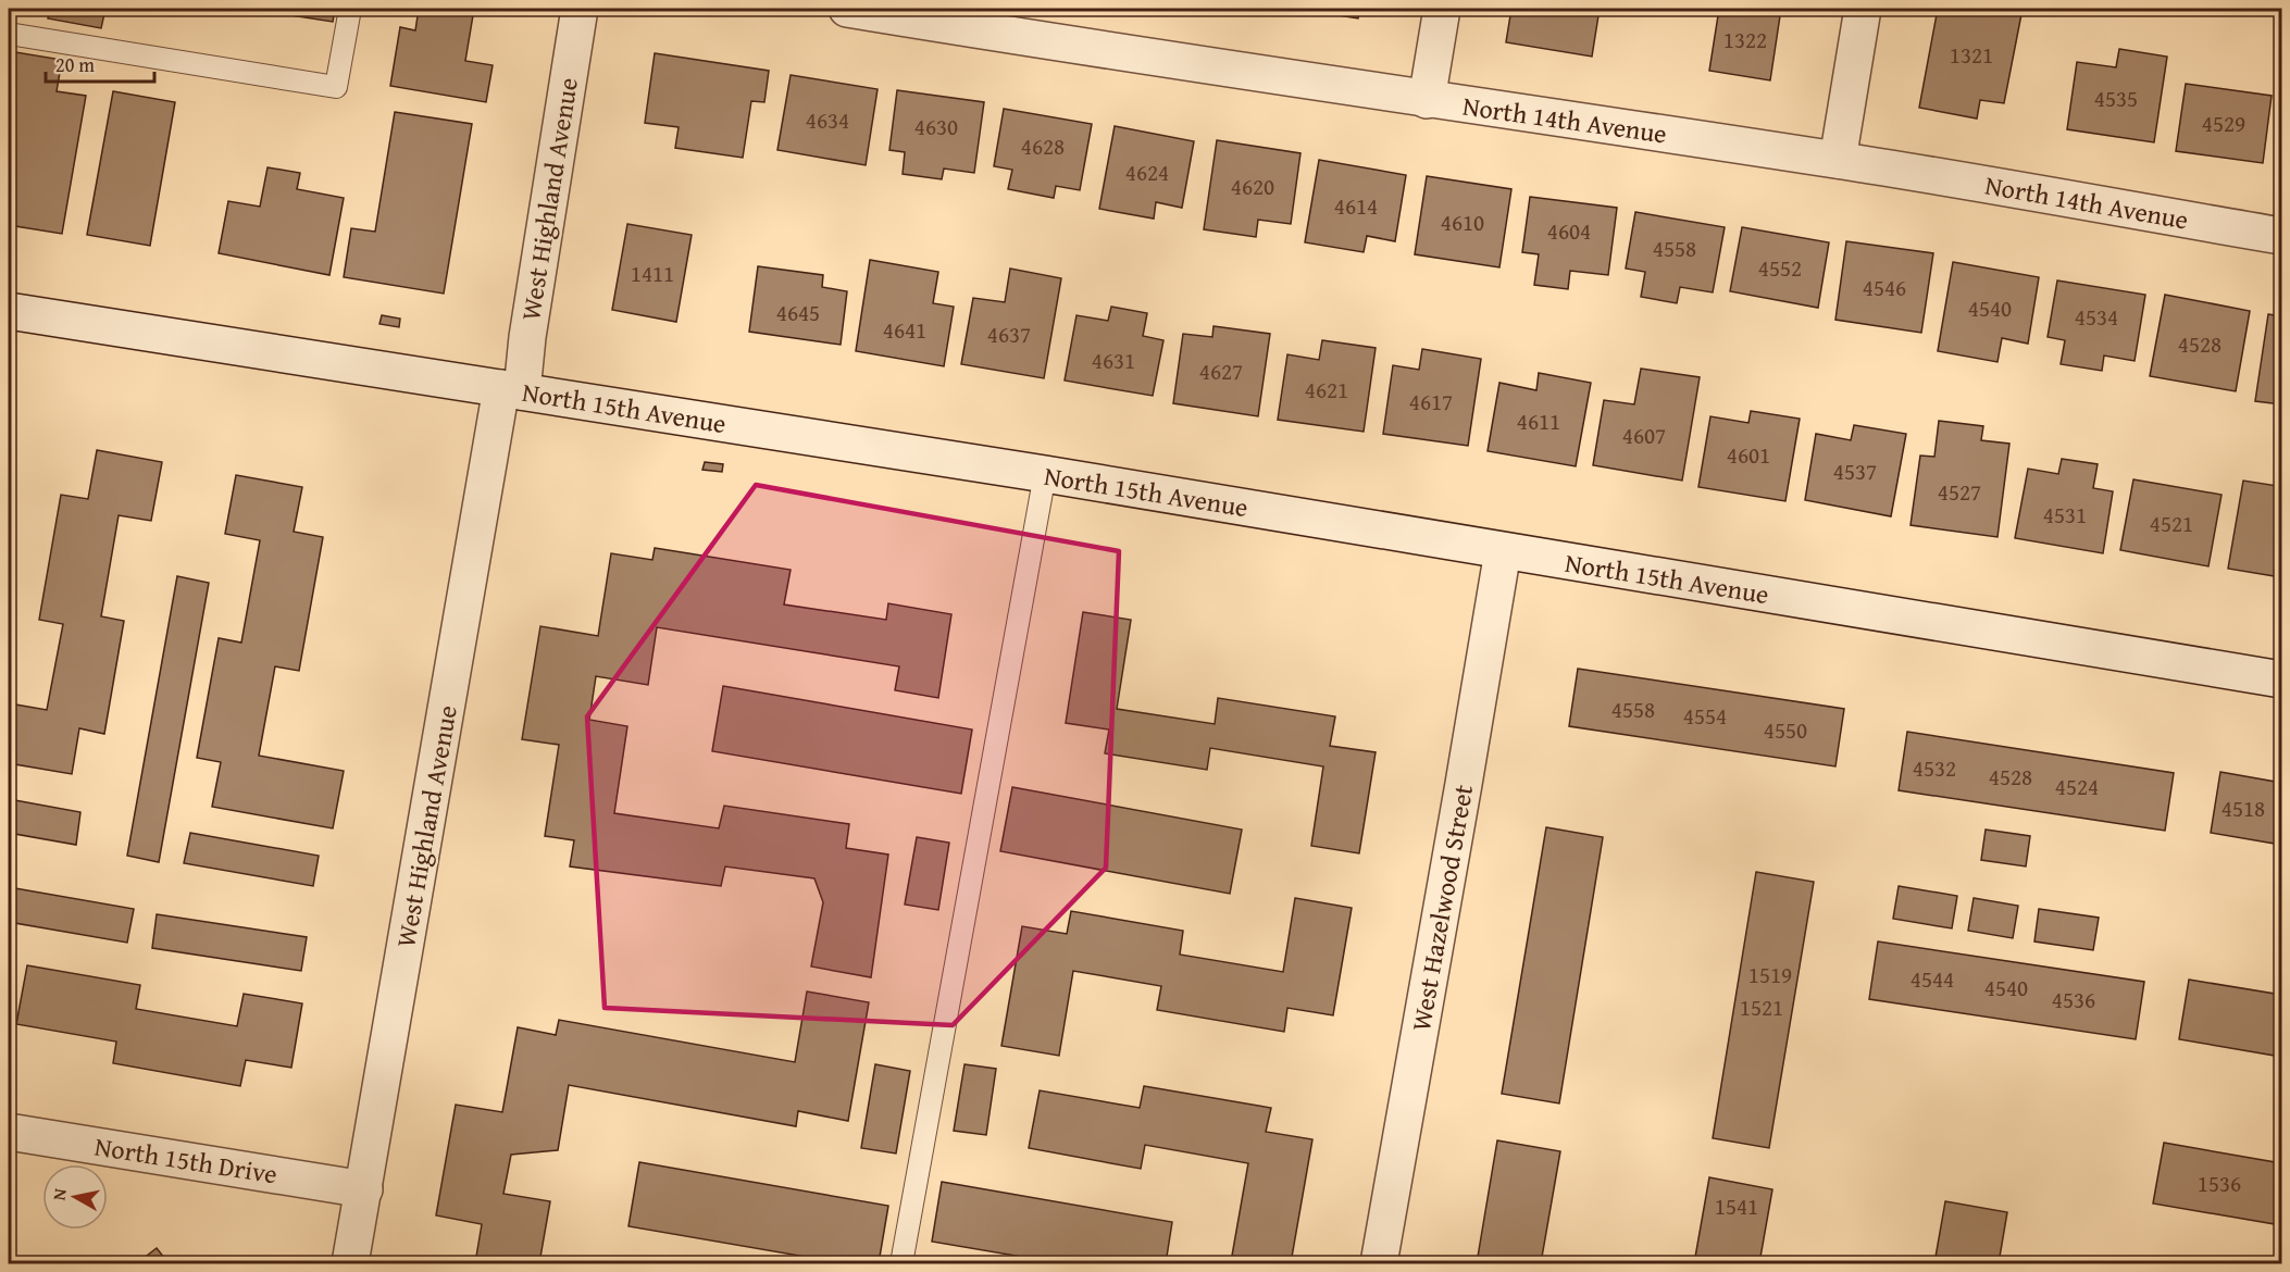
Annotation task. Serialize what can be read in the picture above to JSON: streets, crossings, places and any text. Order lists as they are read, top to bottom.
{
  "streets": {
    "street": [
      "North 14th Avenue",
      "West Highland Avenue",
      "North 15th Avenue",
      "West Hazelwood Street",
      "North 15th Drive"
    ]
  },
  "crossings": [
    ["West Highland Avenue", "North 15th Avenue"],
    ["West Highland Avenue", "North 15th Drive"],
    ["North 15th Avenue", "West Hazelwood Street"]
  ],
  "house_numbers": [
    "1322",
    "1321",
    "4535",
    "4634",
    "4529",
    "4630",
    "4628",
    "4624",
    "4620",
    "4614",
    "4610",
    "4604",
    "4558",
    "4552",
    "1411",
    "4546",
    "4540",
    "4645",
    "4534",
    "4641",
    "4637",
    "4528",
    "4631",
    "4627",
    "4621",
    "4617",
    "4611",
    "4607",
    "4601",
    "4537",
    "4527",
    "4531",
    "4521",
    "4558",
    "4554",
    "4550",
    "4532",
    "4528",
    "4524",
    "4518",
    "1519",
    "4544",
    "4540",
    "4536",
    "1521",
    "1536",
    "1541"
  ],
  "scale_bar": "20 m",
  "north": "left"
}
